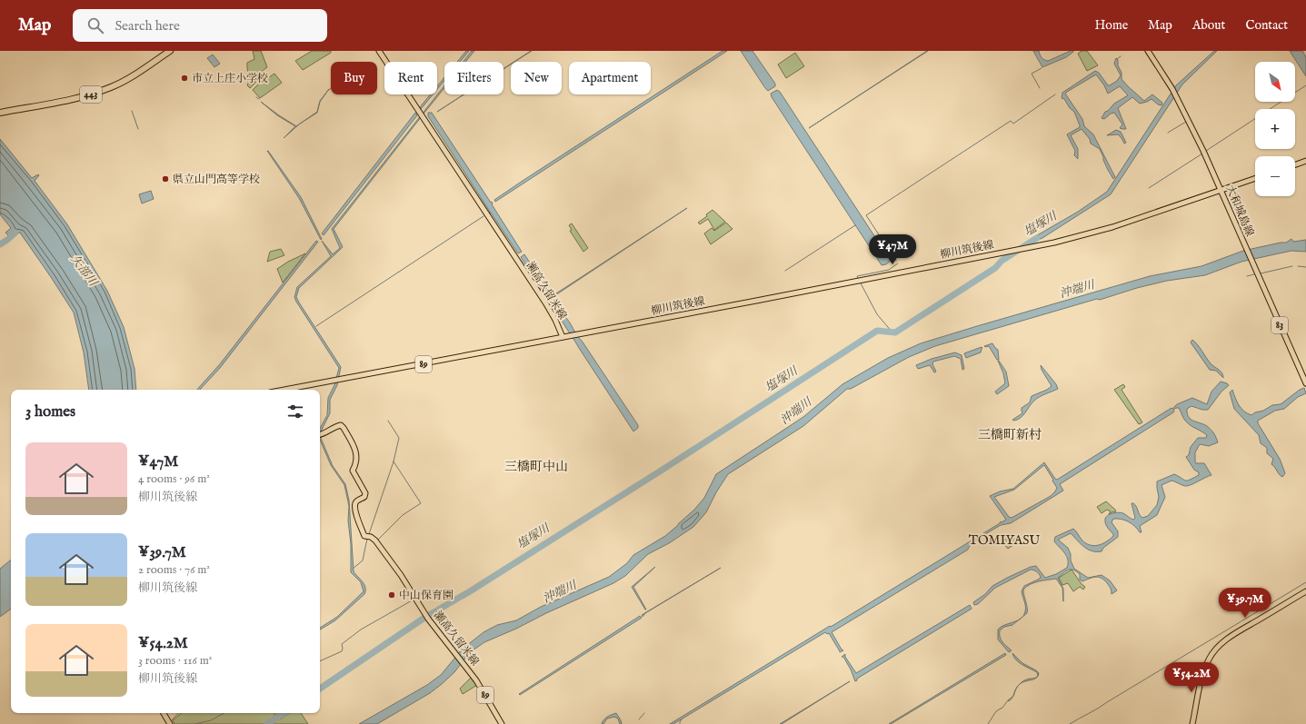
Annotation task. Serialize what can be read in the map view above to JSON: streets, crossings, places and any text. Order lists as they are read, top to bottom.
{
  "streets": {
    "highway": ["443"],
    "main road": [
      "大和城島線",
      "柳川筑後線",
      "瀬高久留米線",
      "83",
      "89"
    ]
  },
  "crossings": [
    ["大和城島線", "柳川筑後線"],
    ["柳川筑後線", "瀬高久留米線"]
  ],
  "districts": ["三橋町新村", "三橋町中山", "TOMIYASU"],
  "water": ["塩塚川", "矢部川", "沖端川"],
  "places": ["市立上庄小学校", "県立山門高等学校", "中山保育園"],
  "north": "bottom right",
  "page": {
    "header": "Map",
    "search": "Search here",
    "nav": [
      "Home",
      "Map",
      "About",
      "Contact"
    ],
    "map_buttons": ["+", "−"],
    "chip": [
      "Buy",
      "Rent",
      "Filters",
      "New",
      "Apartment"
    ],
    "price": ["¥47M", "¥39.7M", "¥54.2M"],
    "heading": "3 homes",
    "list": [
      {
        "name": "¥47M",
        "note": "4 rooms · 96 m² · 柳川筑後線"
      },
      {
        "name": "¥39.7M",
        "note": "2 rooms · 76 m² · 柳川筑後線"
      },
      {
        "name": "¥54.2M",
        "note": "3 rooms · 116 m² · 柳川筑後線"
      }
    ]
  }
}
